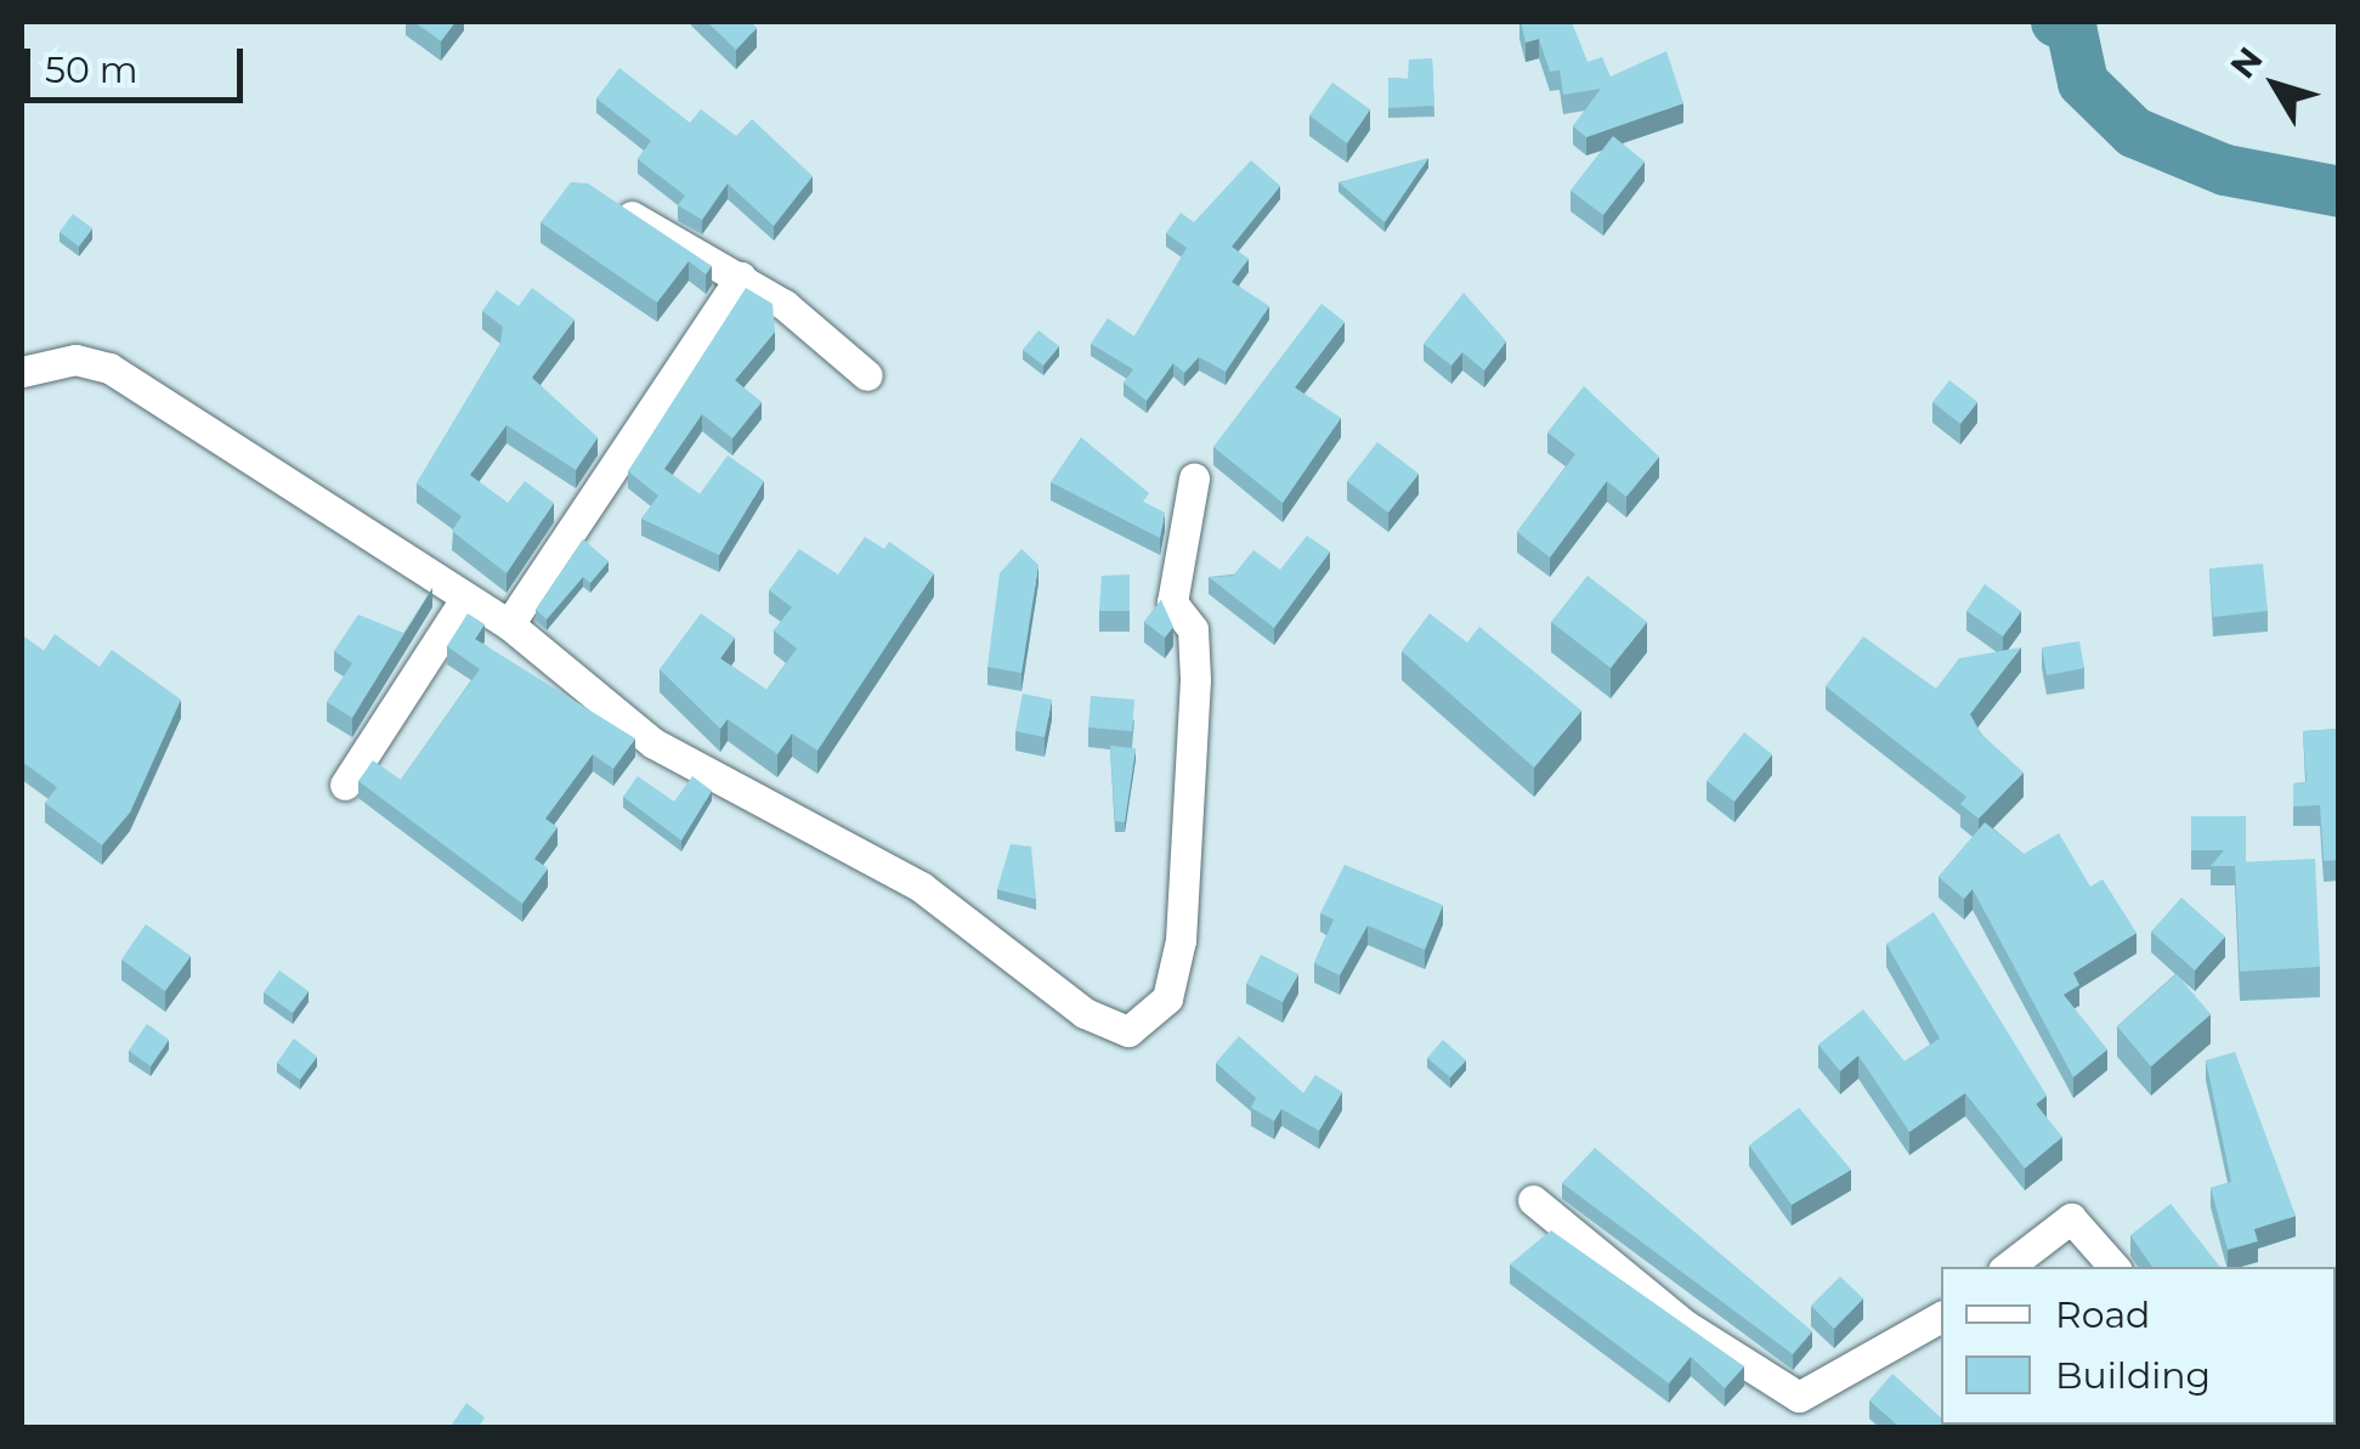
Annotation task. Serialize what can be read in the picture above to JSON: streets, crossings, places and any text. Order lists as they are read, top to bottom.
{
  "legend": ["Road", "Building"],
  "scale_bar": "50 m",
  "north": "top left"
}
